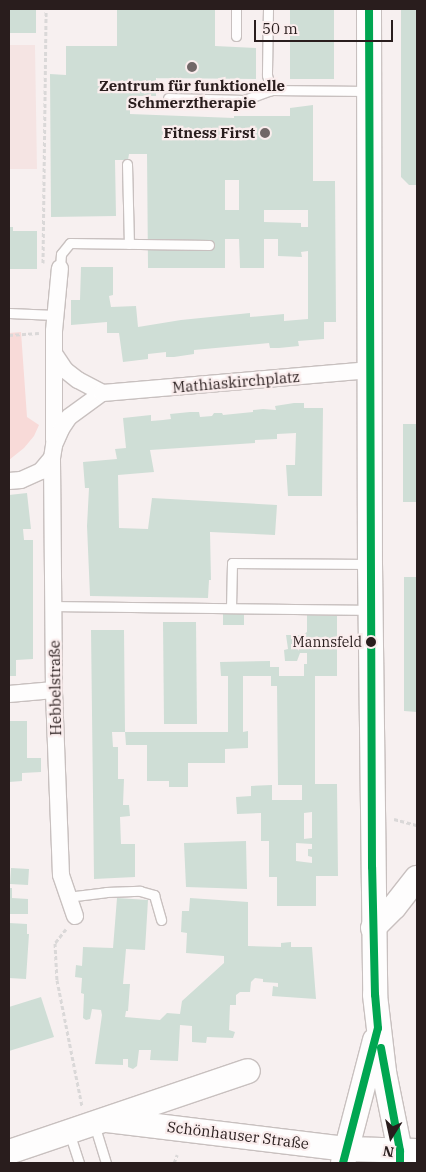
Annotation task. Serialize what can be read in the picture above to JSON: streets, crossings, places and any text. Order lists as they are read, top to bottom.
{
  "streets": {
    "main road": ["Schönhauser Straße"],
    "street": ["Mathiaskirchplatz", "Hebbelstraße"]
  },
  "places": ["Zentrum für funktionelle Schmerztherapie", "Fitness First", "Mannsfeld"],
  "scale_bar": "50 m",
  "north": "bottom"
}
